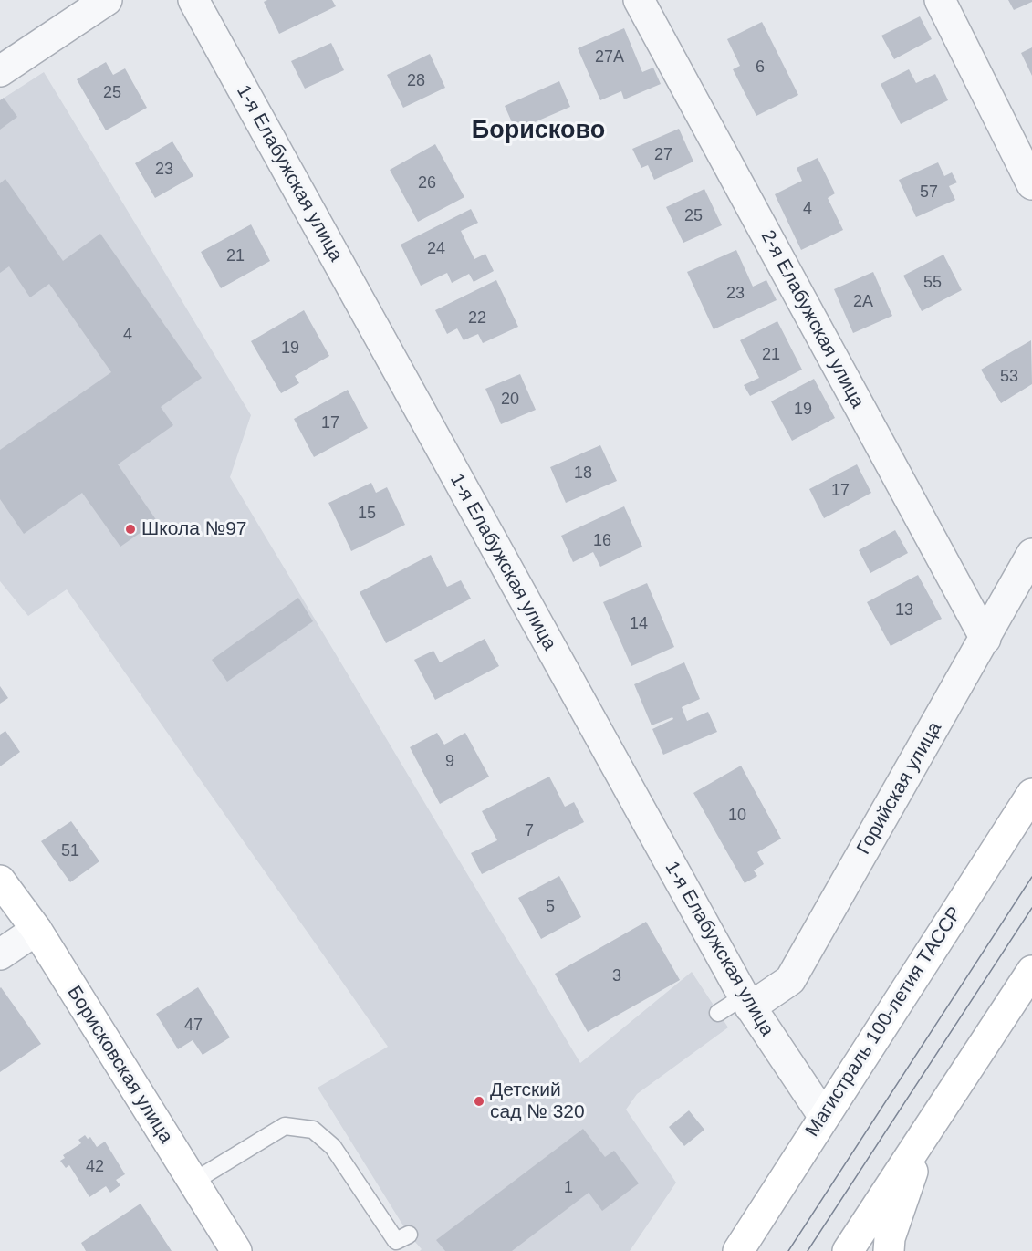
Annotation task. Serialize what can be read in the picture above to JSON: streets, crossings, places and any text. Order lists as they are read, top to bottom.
{
  "streets": {
    "main road": ["Магистраль 100-летия ТАССР", "Борисковская улица"],
    "street": ["1-я Елабужская улица", "2-я Елабужская улица", "Горийская улица"]
  },
  "crossings": [
    ["1-я Елабужская улица", "Горийская улица"],
    ["1-я Елабужская улица", "Магистраль 100-летия ТАССР"],
    ["2-я Елабужская улица", "Горийская улица"]
  ],
  "districts": ["Борисково"],
  "places": ["Школа №97", "Детский сад № 320"],
  "house_numbers": [
    "27А",
    "6",
    "28",
    "25",
    "27",
    "23",
    "26",
    "57",
    "4",
    "25",
    "24",
    "21",
    "55",
    "23",
    "2А",
    "22",
    "4",
    "19",
    "21",
    "53",
    "20",
    "19",
    "17",
    "18",
    "17",
    "15",
    "16",
    "13",
    "14",
    "9",
    "10",
    "7",
    "51",
    "5",
    "3",
    "47",
    "42",
    "1"
  ]
}
